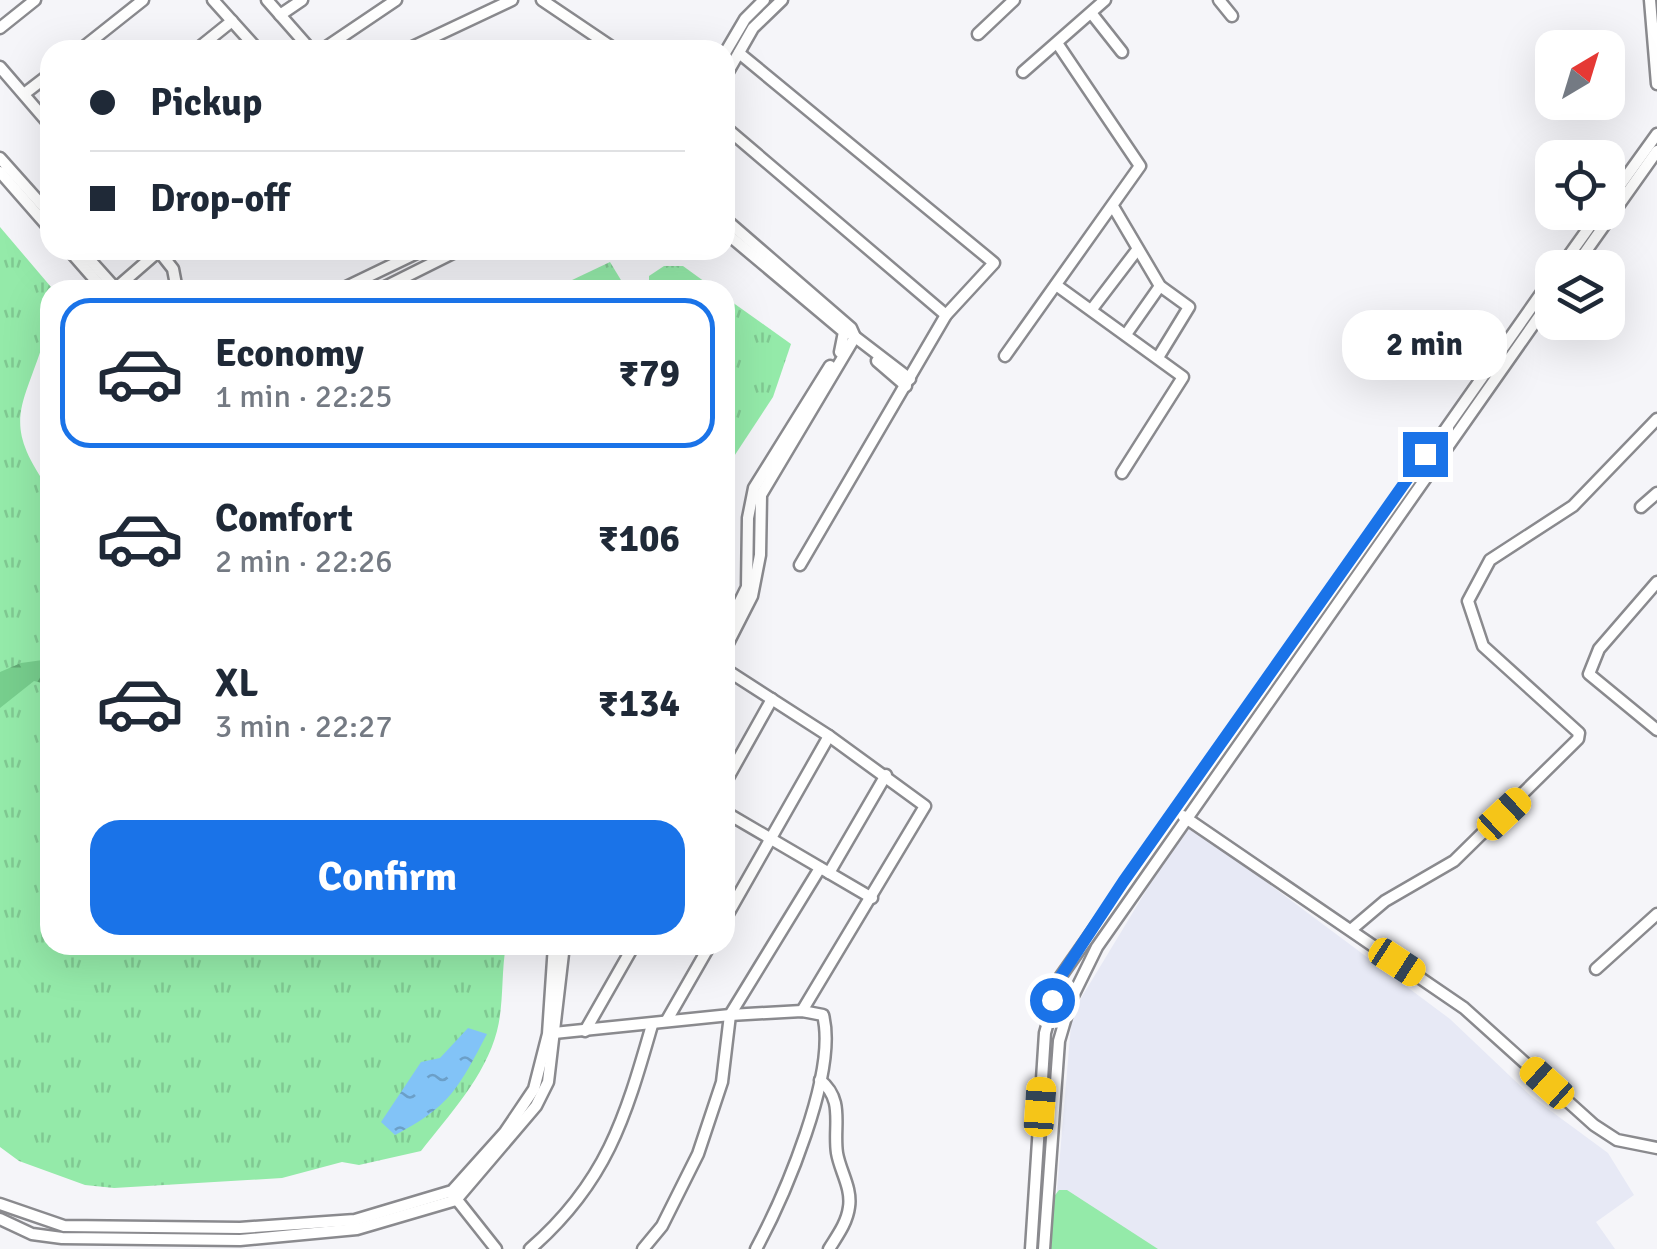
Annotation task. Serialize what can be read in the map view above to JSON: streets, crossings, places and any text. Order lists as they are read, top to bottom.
{
  "north": "top right",
  "page": {
    "banner": ["Pickup", "Drop-off"],
    "list": [
      {
        "name": "Economy",
        "note": "1 min · 22:25",
        "value": "₹79"
      },
      {
        "name": "Comfort",
        "note": "2 min · 22:26",
        "value": "₹106"
      },
      {
        "name": "XL",
        "note": "3 min · 22:27",
        "value": "₹134"
      }
    ],
    "bubble": "2 min",
    "buttons": "Confirm"
  }
}
